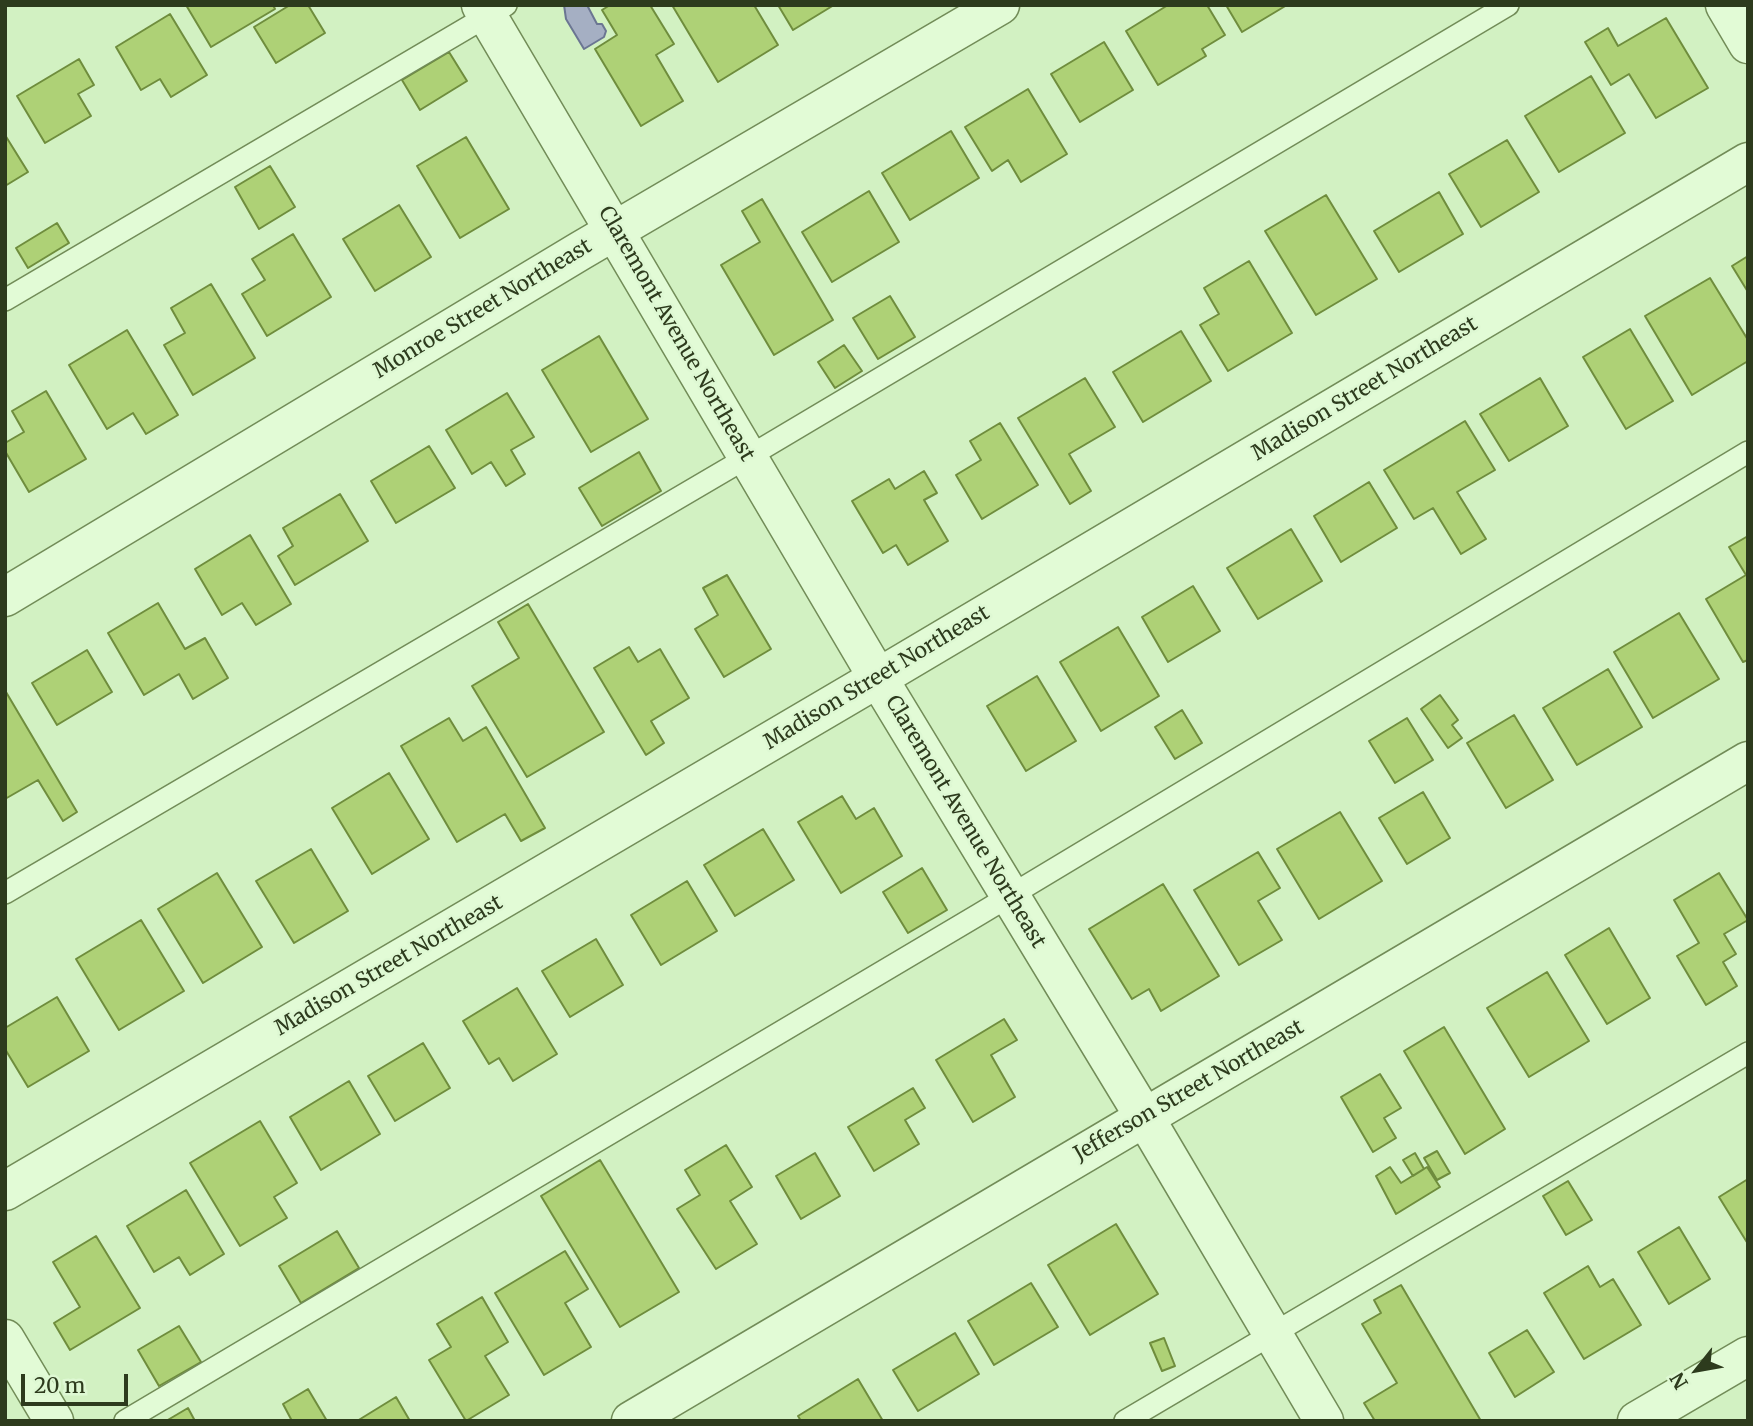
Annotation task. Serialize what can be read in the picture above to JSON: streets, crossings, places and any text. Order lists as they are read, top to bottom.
{
  "streets": {
    "street": [
      "Monroe Street Northeast",
      "Claremont Avenue Northeast",
      "Madison Street Northeast",
      "Jefferson Street Northeast"
    ]
  },
  "crossings": [
    ["Monroe Street Northeast", "Claremont Avenue Northeast"],
    ["Claremont Avenue Northeast", "Madison Street Northeast"],
    ["Claremont Avenue Northeast", "Jefferson Street Northeast"]
  ],
  "scale_bar": "20 m",
  "north": "bottom left"
}
